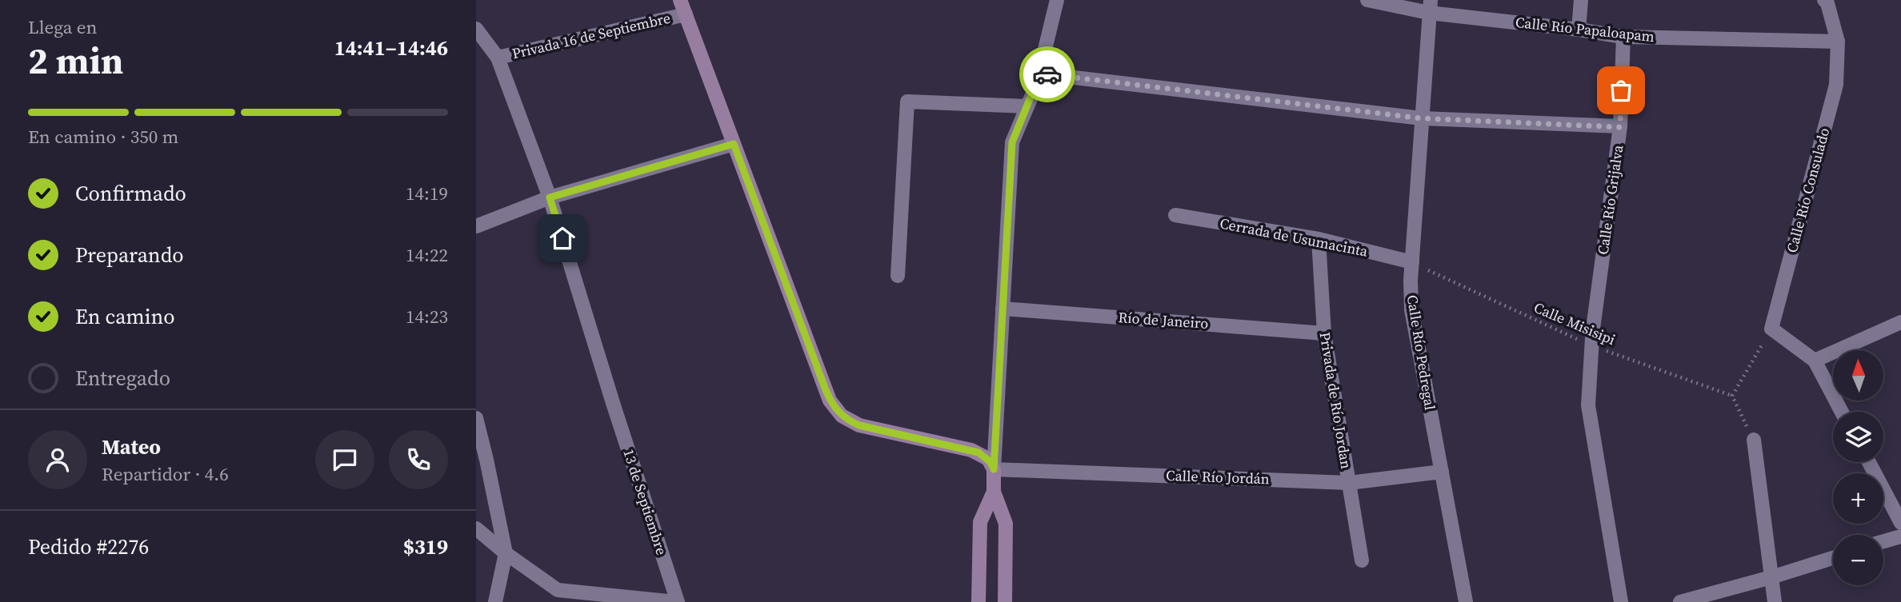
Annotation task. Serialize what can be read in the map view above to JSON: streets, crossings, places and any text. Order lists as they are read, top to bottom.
{
  "streets": {
    "street": [
      "Calle Río Papaloapam",
      "Privada 16 de Septiembre",
      "Calle Río Consulado",
      "Calle Río Grijalva",
      "Cerrada de Usumacinta",
      "Río de Janeiro",
      "Calle Río Pedregal",
      "Privada de Río Jordan",
      "Calle Río Jordán",
      "13 de Septiembre"
    ],
    "path": ["Calle Misisipi"]
  },
  "crossings": [
    ["Calle Río Papaloapam", "Calle Río Consulado"],
    ["Calle Río Papaloapam", "Calle Río Grijalva"],
    ["Calle Río Papaloapam", "Calle Río Pedregal"],
    ["Privada 16 de Septiembre", "13 de Septiembre"],
    ["Calle Río Grijalva", "Calle Misisipi"],
    ["Cerrada de Usumacinta", "Calle Misisipi"],
    ["Cerrada de Usumacinta", "Calle Río Pedregal"],
    ["Cerrada de Usumacinta", "Privada de Río Jordan"],
    ["Río de Janeiro", "Privada de Río Jordan"],
    ["Calle Misisipi", "Calle Río Pedregal"],
    ["Calle Río Pedregal", "Calle Río Jordán"],
    ["Privada de Río Jordan", "Calle Río Jordán"]
  ],
  "north": "top",
  "page": {
    "heading": ["2 min", "Llega en", "14:41–14:46"],
    "panel": [
      "Mateo",
      "Repartidor · 4.6",
      "Pedido #2276",
      "$319"
    ],
    "bar": "En camino · 350 m",
    "list": [
      ["Confirmado", "14:19"],
      ["Preparando", "14:22"],
      ["En camino", "14:23"],
      "Entregado"
    ],
    "map_buttons": ["+", "−"]
  }
}
